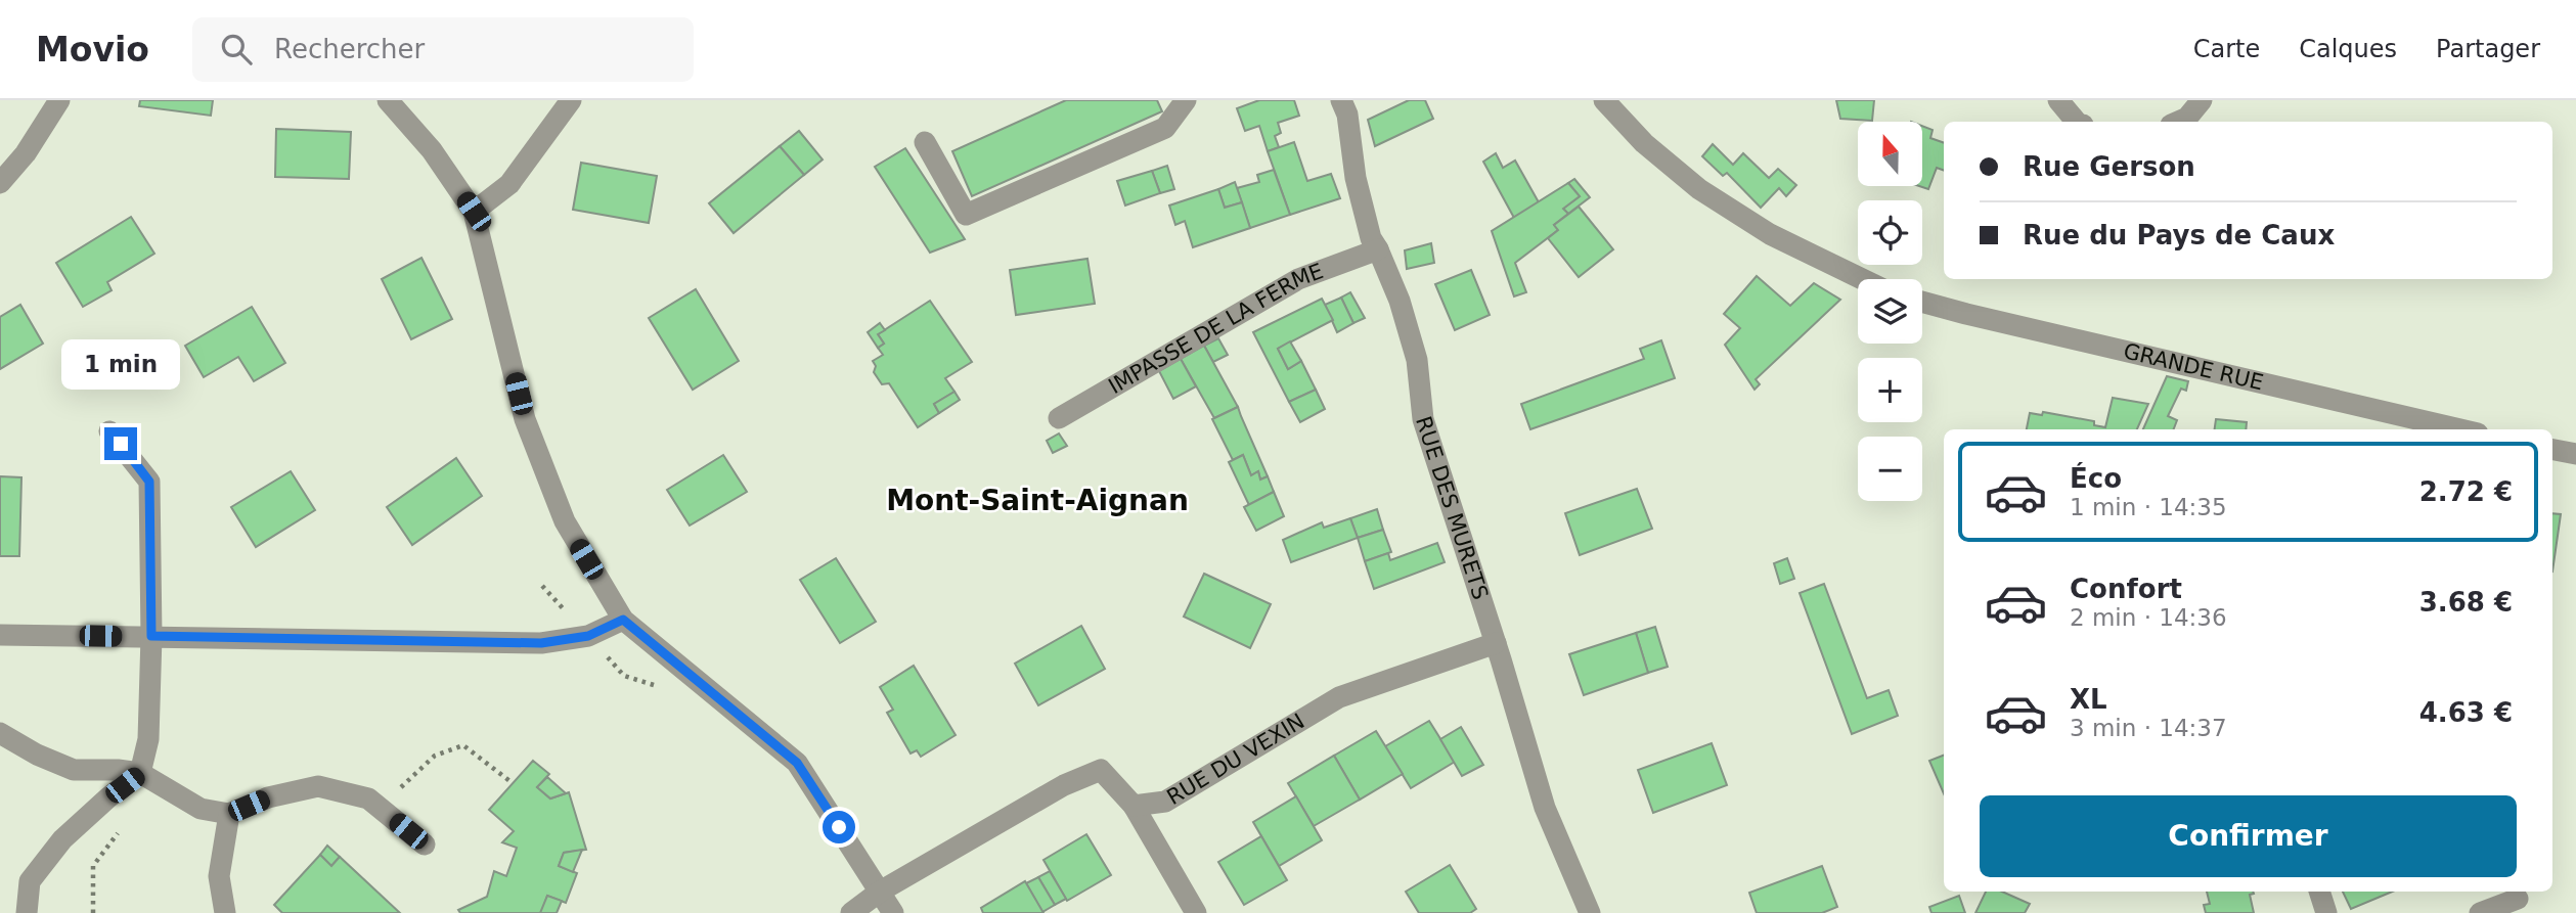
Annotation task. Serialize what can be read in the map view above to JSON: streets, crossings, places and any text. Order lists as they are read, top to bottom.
{
  "streets": {
    "street": [
      "IMPASSE DE LA FERME",
      "GRANDE RUE",
      "RUE DES MURETS",
      "RUE DU VEXIN"
    ]
  },
  "crossings": [
    ["IMPASSE DE LA FERME", "RUE DES MURETS"],
    ["RUE DES MURETS", "RUE DU VEXIN"]
  ],
  "districts": ["Mont-Saint-Aignan"],
  "north": "top",
  "page": {
    "header": "Movio",
    "search": "Rechercher",
    "nav": ["Carte", "Calques", "Partager"],
    "map_buttons": ["+", "−"],
    "banner": ["Rue Gerson", "Rue du Pays de Caux"],
    "bubble": "1 min",
    "list": [
      {
        "name": "Éco",
        "note": "1 min · 14:35",
        "value": "2.72 €"
      },
      {
        "name": "Confort",
        "note": "2 min · 14:36",
        "value": "3.68 €"
      },
      {
        "name": "XL",
        "note": "3 min · 14:37",
        "value": "4.63 €"
      }
    ],
    "buttons": "Confirmer"
  }
}
